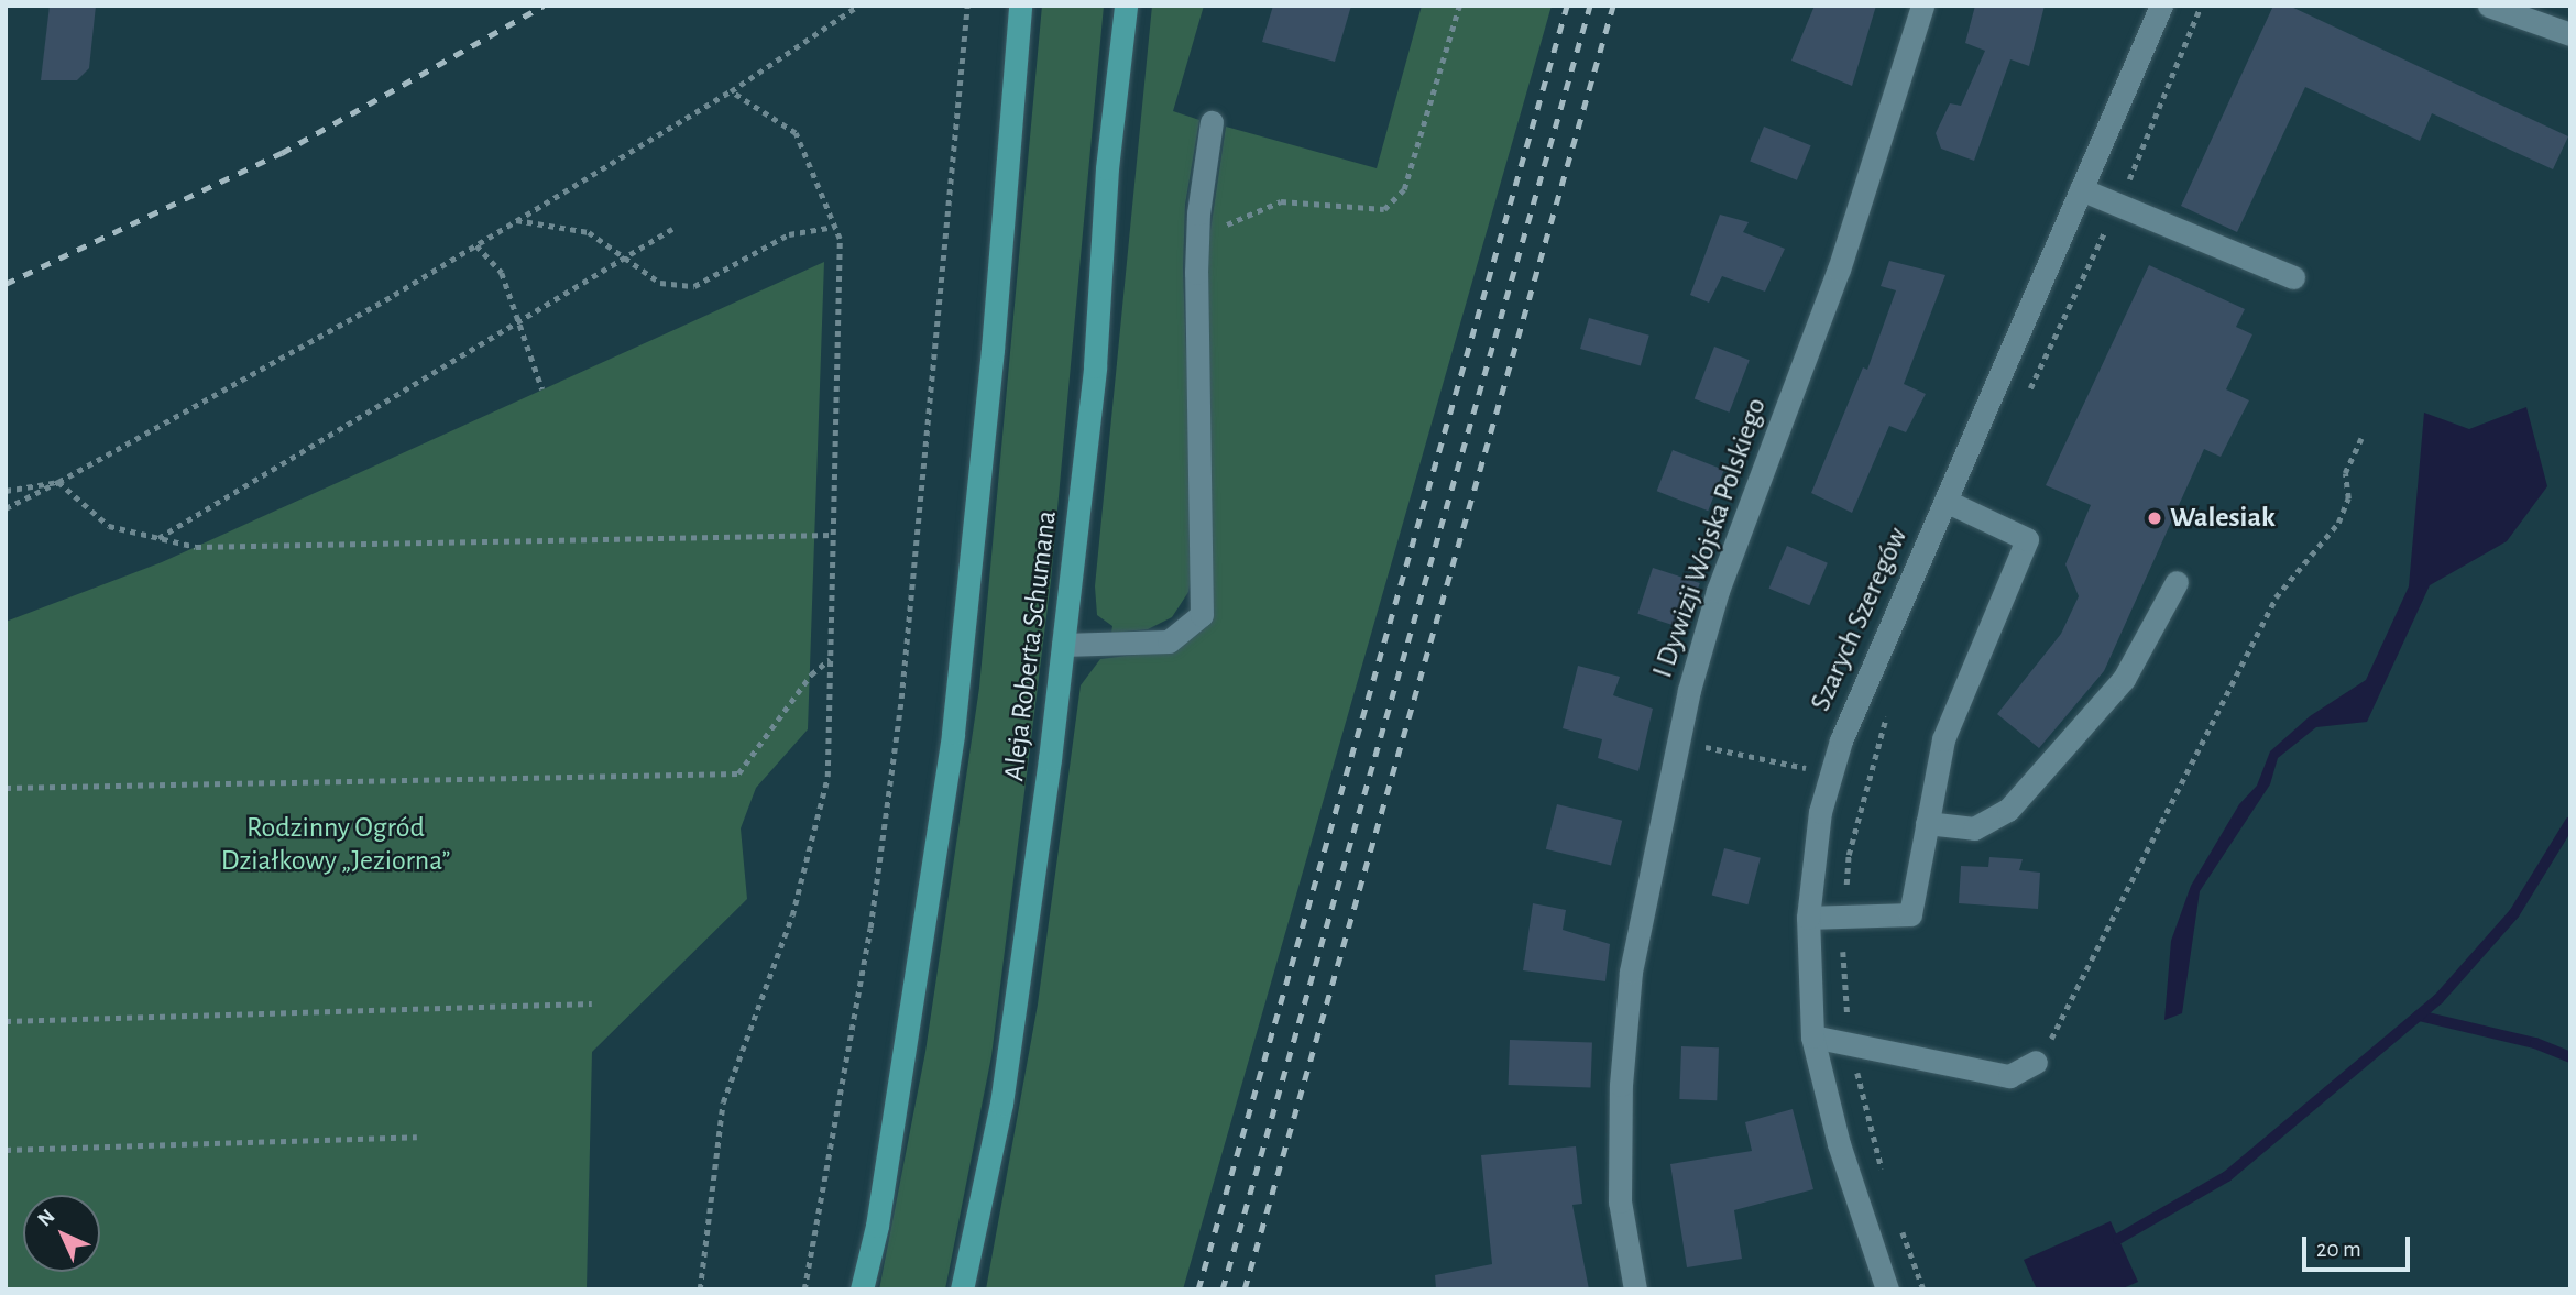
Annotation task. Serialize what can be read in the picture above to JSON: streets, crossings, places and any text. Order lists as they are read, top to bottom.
{
  "streets": {
    "main road": ["Aleja Roberta Schumana"],
    "street": ["I Dywizji Wojska Polskiego", "Szarych Szeregów"]
  },
  "parks": ["Rodzinny Ogród Działkowy „Jeziorna”"],
  "places": ["Walesiak"],
  "scale_bar": "20 m",
  "north": "top left"
}
